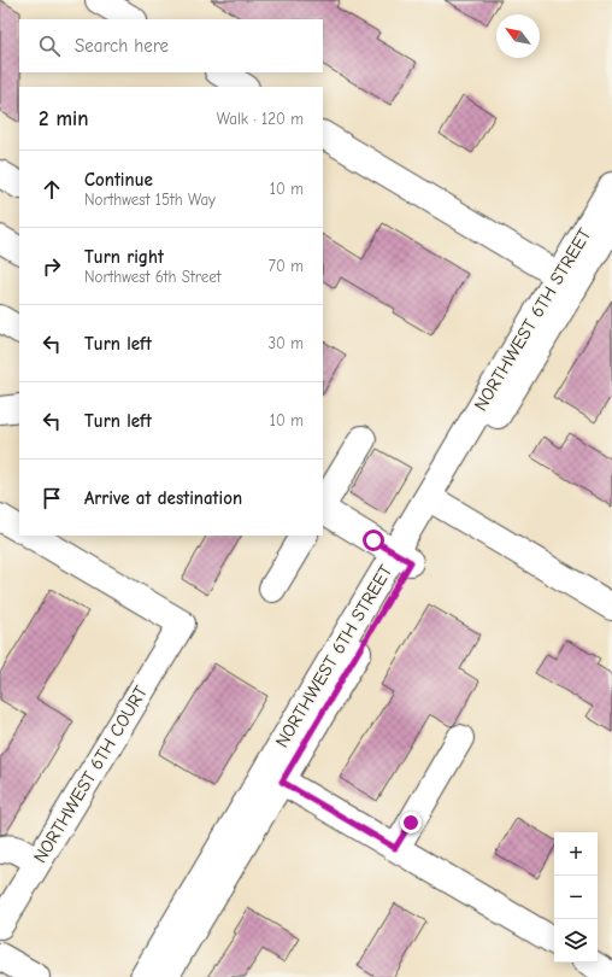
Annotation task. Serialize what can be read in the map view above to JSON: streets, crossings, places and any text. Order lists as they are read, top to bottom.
{
  "streets": {
    "street": ["NORTHWEST 6TH STREET", "NORTHWEST 6TH COURT"]
  },
  "north": "top left",
  "page": {
    "search": "Search here",
    "heading": ["2 min", "Walk · 120 m"],
    "list": [
      ["Continue", "Northwest 15th Way", "10 m"],
      ["Turn right", "Northwest 6th Street", "70 m"],
      ["Turn left", "30 m"],
      ["Turn left", "10 m"],
      "Arrive at destination"
    ],
    "map_buttons": ["+", "−"]
  }
}
